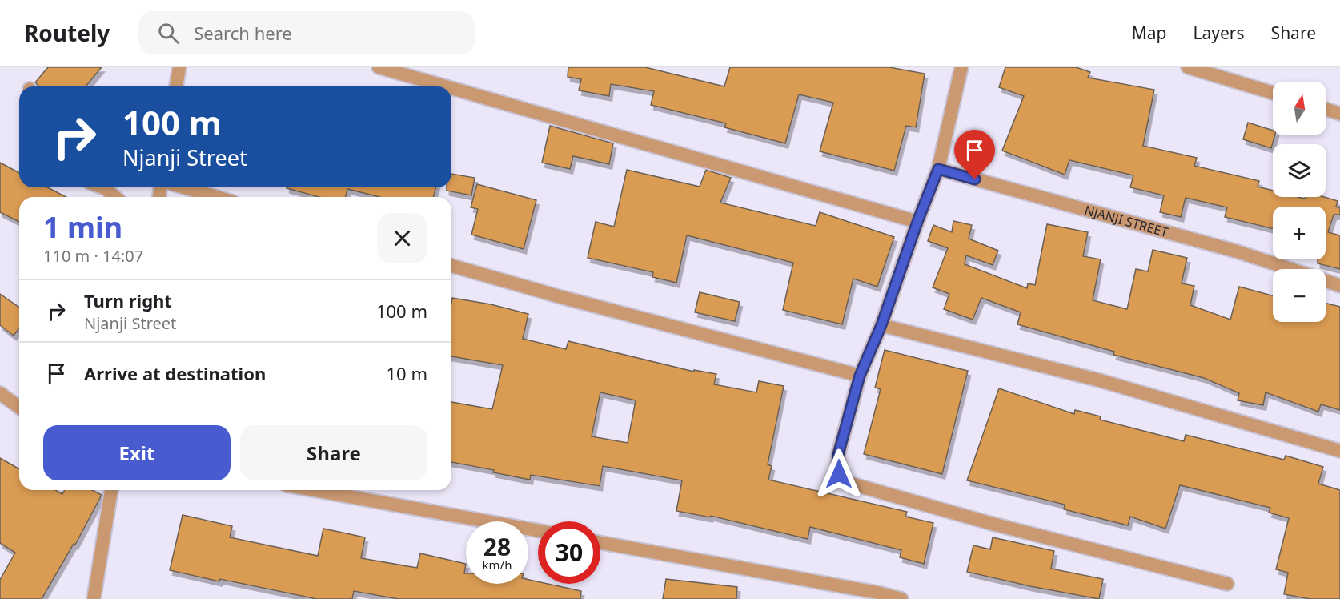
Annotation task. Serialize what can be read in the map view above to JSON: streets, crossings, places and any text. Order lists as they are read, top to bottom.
{
  "streets": {
    "street": ["NJANJI STREET"]
  },
  "north": "top",
  "page": {
    "header": "Routely",
    "search": "Search here",
    "nav": ["Map", "Layers", "Share"],
    "map_buttons": ["+", "−"],
    "turn": ["100 m", "Njanji Street"],
    "heading": ["1 min", "110 m · 14:07"],
    "list": [
      {
        "name": "Turn right",
        "note": "Njanji Street",
        "value": "100 m"
      },
      {
        "name": "Arrive at destination",
        "value": "10 m"
      }
    ],
    "buttons": ["Exit", "Share"],
    "speed": "28 km/h",
    "limit": "30"
  }
}
